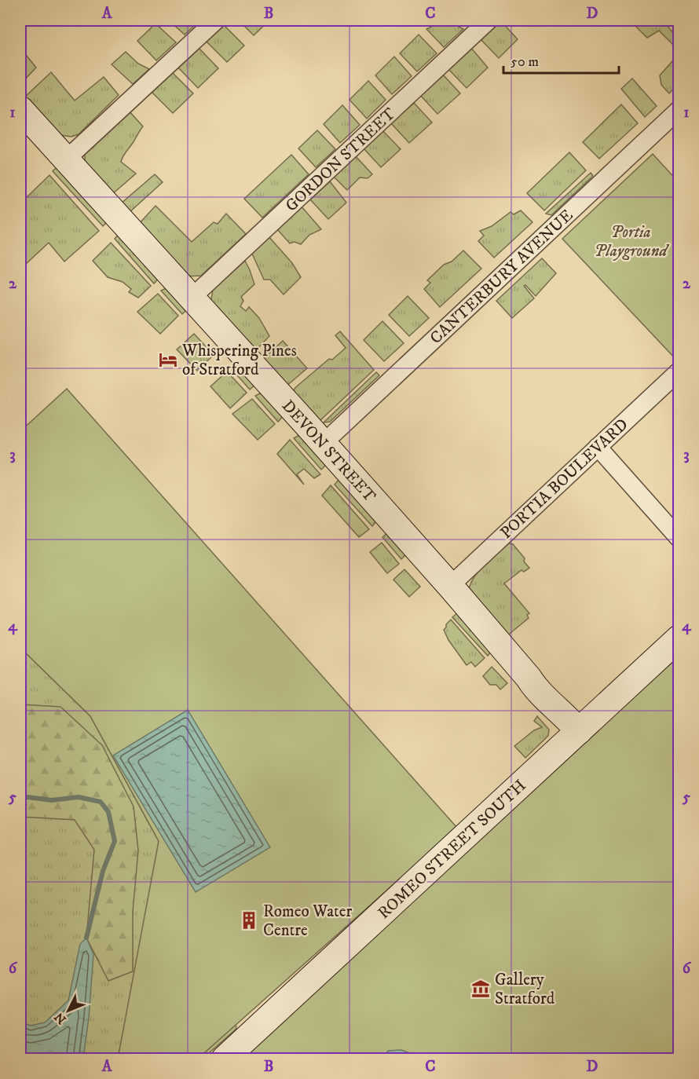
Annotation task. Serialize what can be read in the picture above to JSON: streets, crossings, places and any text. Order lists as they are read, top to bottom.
{
  "streets": {
    "street": [
      "GORDON STREET",
      "CANTERBURY AVENUE",
      "DEVON STREET",
      "PORTIA BOULEVARD",
      "ROMEO STREET SOUTH"
    ]
  },
  "crossings": [
    ["GORDON STREET", "DEVON STREET"],
    ["CANTERBURY AVENUE", "DEVON STREET"],
    ["DEVON STREET", "PORTIA BOULEVARD"],
    ["DEVON STREET", "ROMEO STREET SOUTH"]
  ],
  "parks": ["Portia Playground"],
  "places": {
    "hotel": ["Whispering Pines of Stratford"],
    "building": ["Romeo Water Centre"],
    "museum": ["Gallery Stratford"]
  },
  "scale_bar": "50 m",
  "north": "bottom left",
  "grid": {
    "columns": [
      "A",
      "B",
      "C",
      "D"
    ],
    "rows": [
      "1",
      "2",
      "3",
      "4",
      "5",
      "6"
    ]
  }
}
